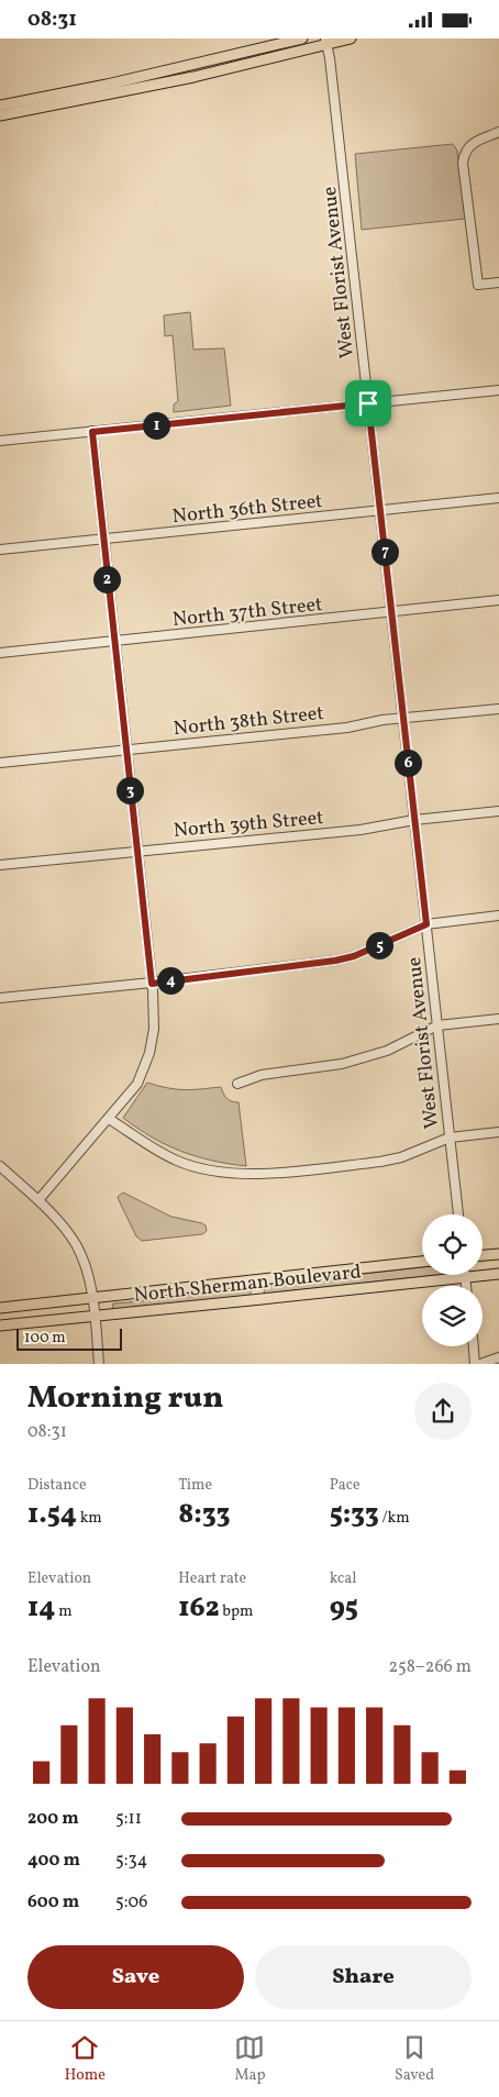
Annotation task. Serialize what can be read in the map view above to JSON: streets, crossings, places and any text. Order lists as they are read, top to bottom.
{
  "streets": {
    "main road": ["North Sherman Boulevard"],
    "street": [
      "West Florist Avenue",
      "North 36th Street",
      "North 37th Street",
      "North 38th Street",
      "North 39th Street"
    ]
  },
  "crossings": [
    ["West Florist Avenue", "North 36th Street"],
    ["West Florist Avenue", "North 37th Street"],
    ["West Florist Avenue", "North 38th Street"],
    ["West Florist Avenue", "North 39th Street"]
  ],
  "scale_bar": "100 m",
  "page": {
    "status": "08:31",
    "pins": [
      "1",
      "7",
      "2",
      "6",
      "3",
      "5",
      "4"
    ],
    "scale": "100 m",
    "heading": ["Morning run", "08:31"],
    "stats": [
      ["Distance", "1.54 km"],
      ["Time", "8:33"],
      ["Pace", "5:33 /km"],
      ["Elevation", "14 m"],
      ["Heart rate", "162 bpm"],
      ["kcal", "95"]
    ],
    "chart": ["Elevation", "258–266 m"],
    "list": [
      {
        "name": "200 m",
        "note": "5:11"
      },
      {
        "name": "400 m",
        "note": "5:34"
      },
      {
        "name": "600 m",
        "note": "5:06"
      }
    ],
    "buttons": ["Save", "Share"],
    "tabs": ["Home", "Map", "Saved"]
  }
}
